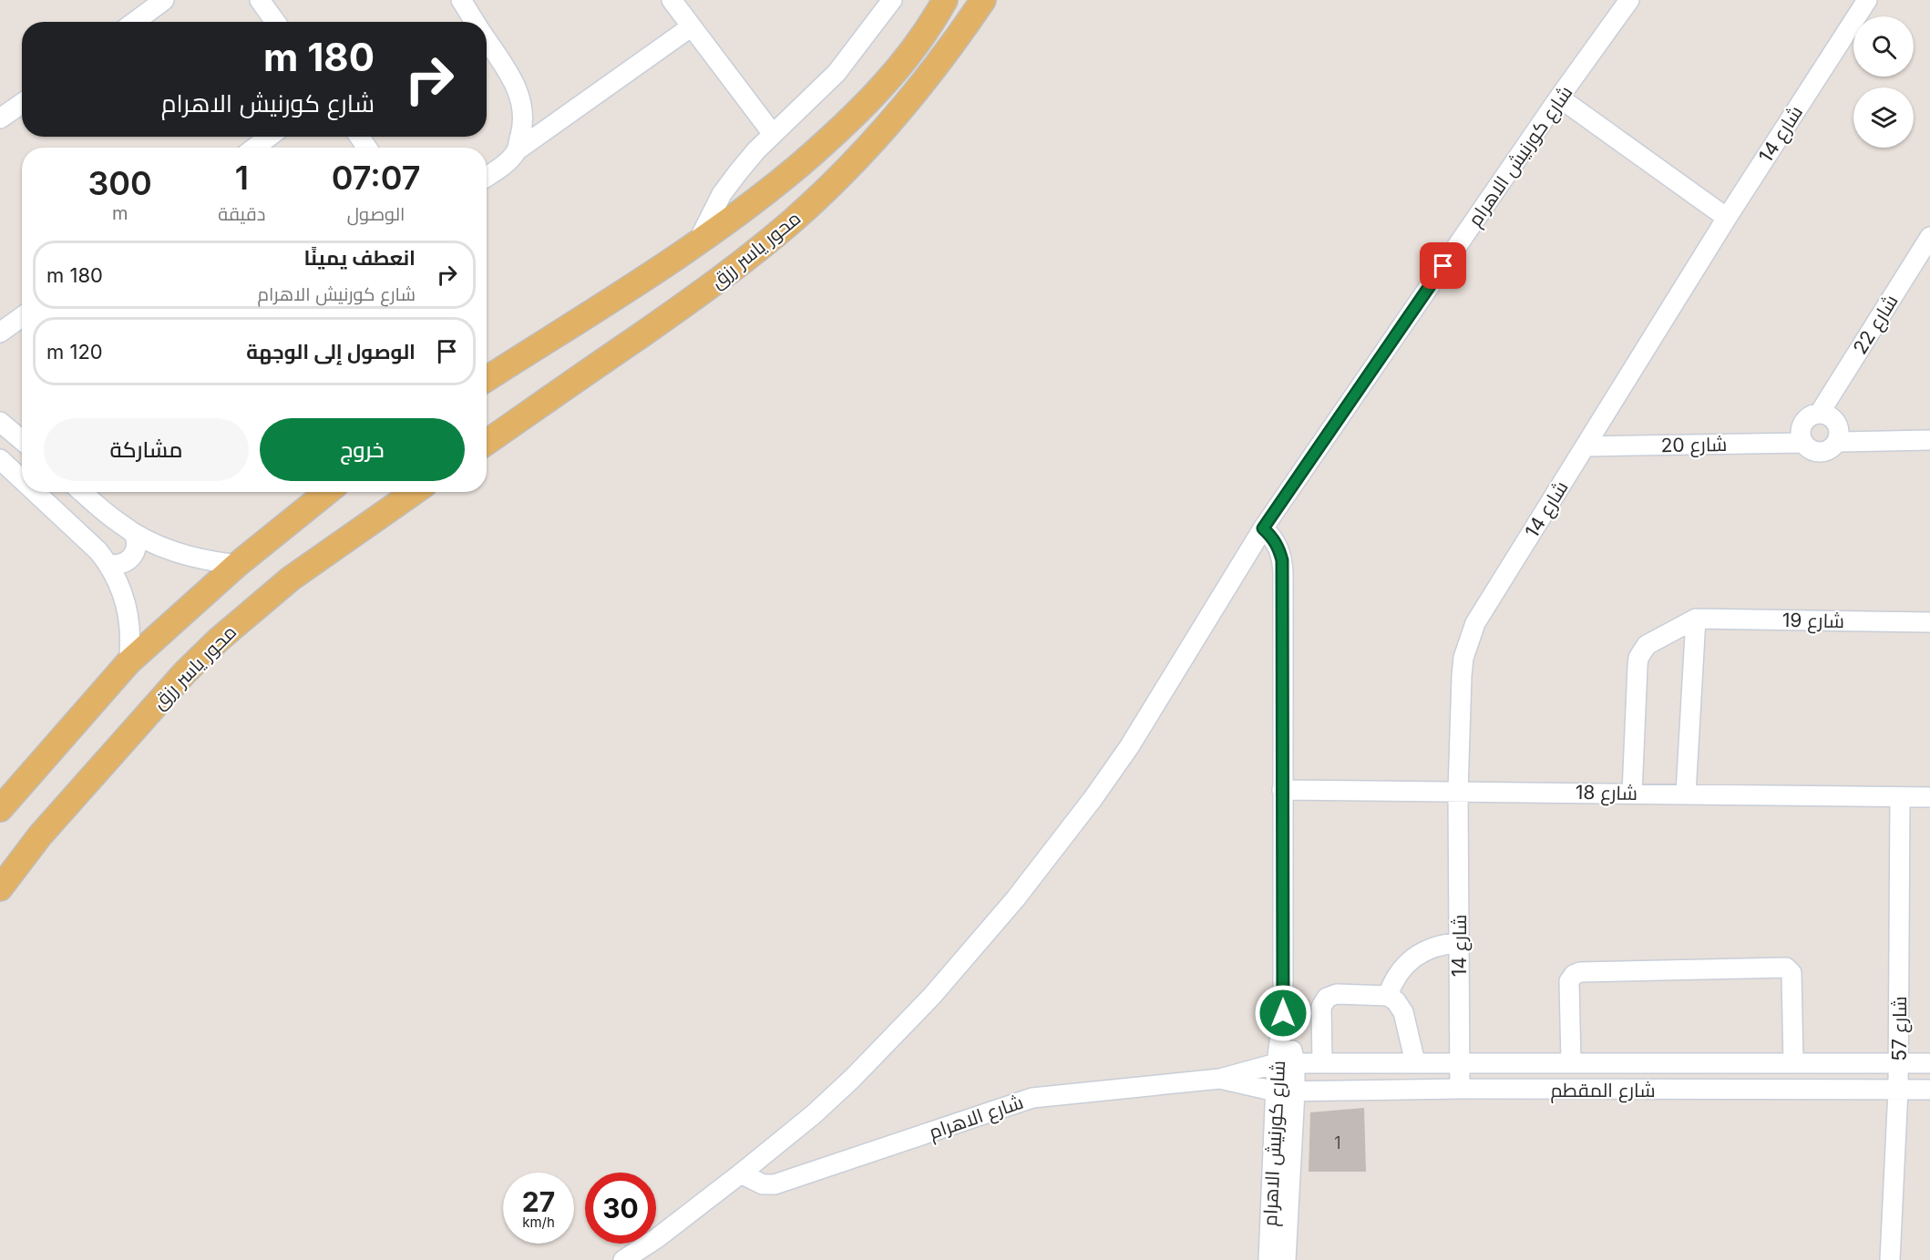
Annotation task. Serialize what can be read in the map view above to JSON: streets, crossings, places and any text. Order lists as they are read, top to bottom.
{
  "streets": {
    "main road": ["محور ياسر رزق"],
    "street": [
      "شارع 14",
      "شارع كورنيش الاهرام",
      "شارع 22",
      "شارع 20",
      "شارع 19",
      "شارع 18",
      "شارع 57",
      "شارع المقطم",
      "شارع الاهرام"
    ]
  },
  "crossings": [
    ["شارع 14", "شارع 20"],
    ["شارع 14", "شارع 18"],
    ["شارع 14", "شارع المقطم"],
    ["شارع كورنيش الاهرام", "شارع 18"],
    ["شارع كورنيش الاهرام", "شارع المقطم"],
    ["شارع كورنيش الاهرام", "شارع الاهرام"],
    ["شارع 22", "شارع 20"],
    ["شارع 19", "شارع 18"],
    ["شارع 18", "شارع 57"],
    ["شارع 57", "شارع المقطم"],
    ["شارع المقطم", "شارع الاهرام"]
  ],
  "house_numbers": ["1"],
  "page": {
    "turn": ["180 m", "شارع كورنيش الاهرام"],
    "eta": [
      "07:07",
      "الوصول",
      "1",
      "دقيقة",
      "300",
      "m"
    ],
    "list": [
      {
        "name": "انعطف يمينًا",
        "note": "شارع كورنيش الاهرام",
        "value": "180 m"
      },
      {
        "name": "الوصول إلى الوجهة",
        "value": "120 m"
      }
    ],
    "buttons": ["خروج", "مشاركة"],
    "speed": "27 km/h",
    "limit": "30"
  }
}
